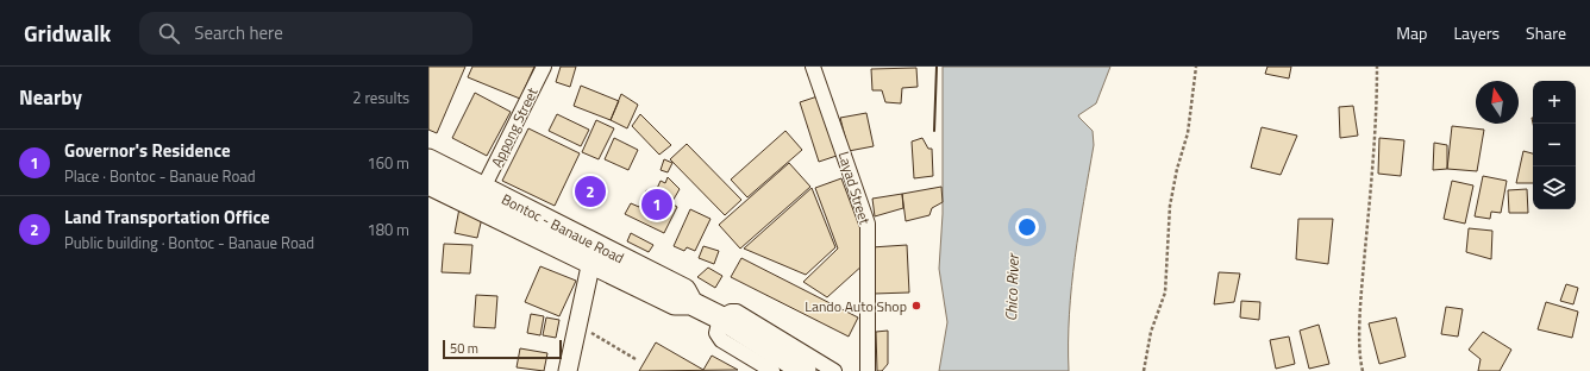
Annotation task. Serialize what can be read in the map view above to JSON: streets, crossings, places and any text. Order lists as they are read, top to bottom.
{
  "streets": {
    "main road": ["Bontoc - Banaue Road"],
    "street": ["Appong Street", "Layad Street"]
  },
  "crossings": [
    ["Appong Street", "Bontoc - Banaue Road"]
  ],
  "water": ["Chico River"],
  "places": ["Lando Auto Shop"],
  "scale_bar": "50 m",
  "north": "top",
  "page": {
    "header": "Gridwalk",
    "search": "Search here",
    "nav": ["Map", "Layers", "Share"],
    "heading": ["Nearby", "2 results"],
    "map_buttons": ["+", "−"],
    "list": [
      {
        "mark": "1",
        "name": "Governor's Residence",
        "note": "Place · Bontoc - Banaue Road",
        "value": "160 m"
      },
      {
        "mark": "2",
        "name": "Land Transportation Office",
        "note": "Public building · Bontoc - Banaue Road",
        "value": "180 m"
      }
    ],
    "pins": ["2", "1"],
    "scale": "50 m"
  }
}
